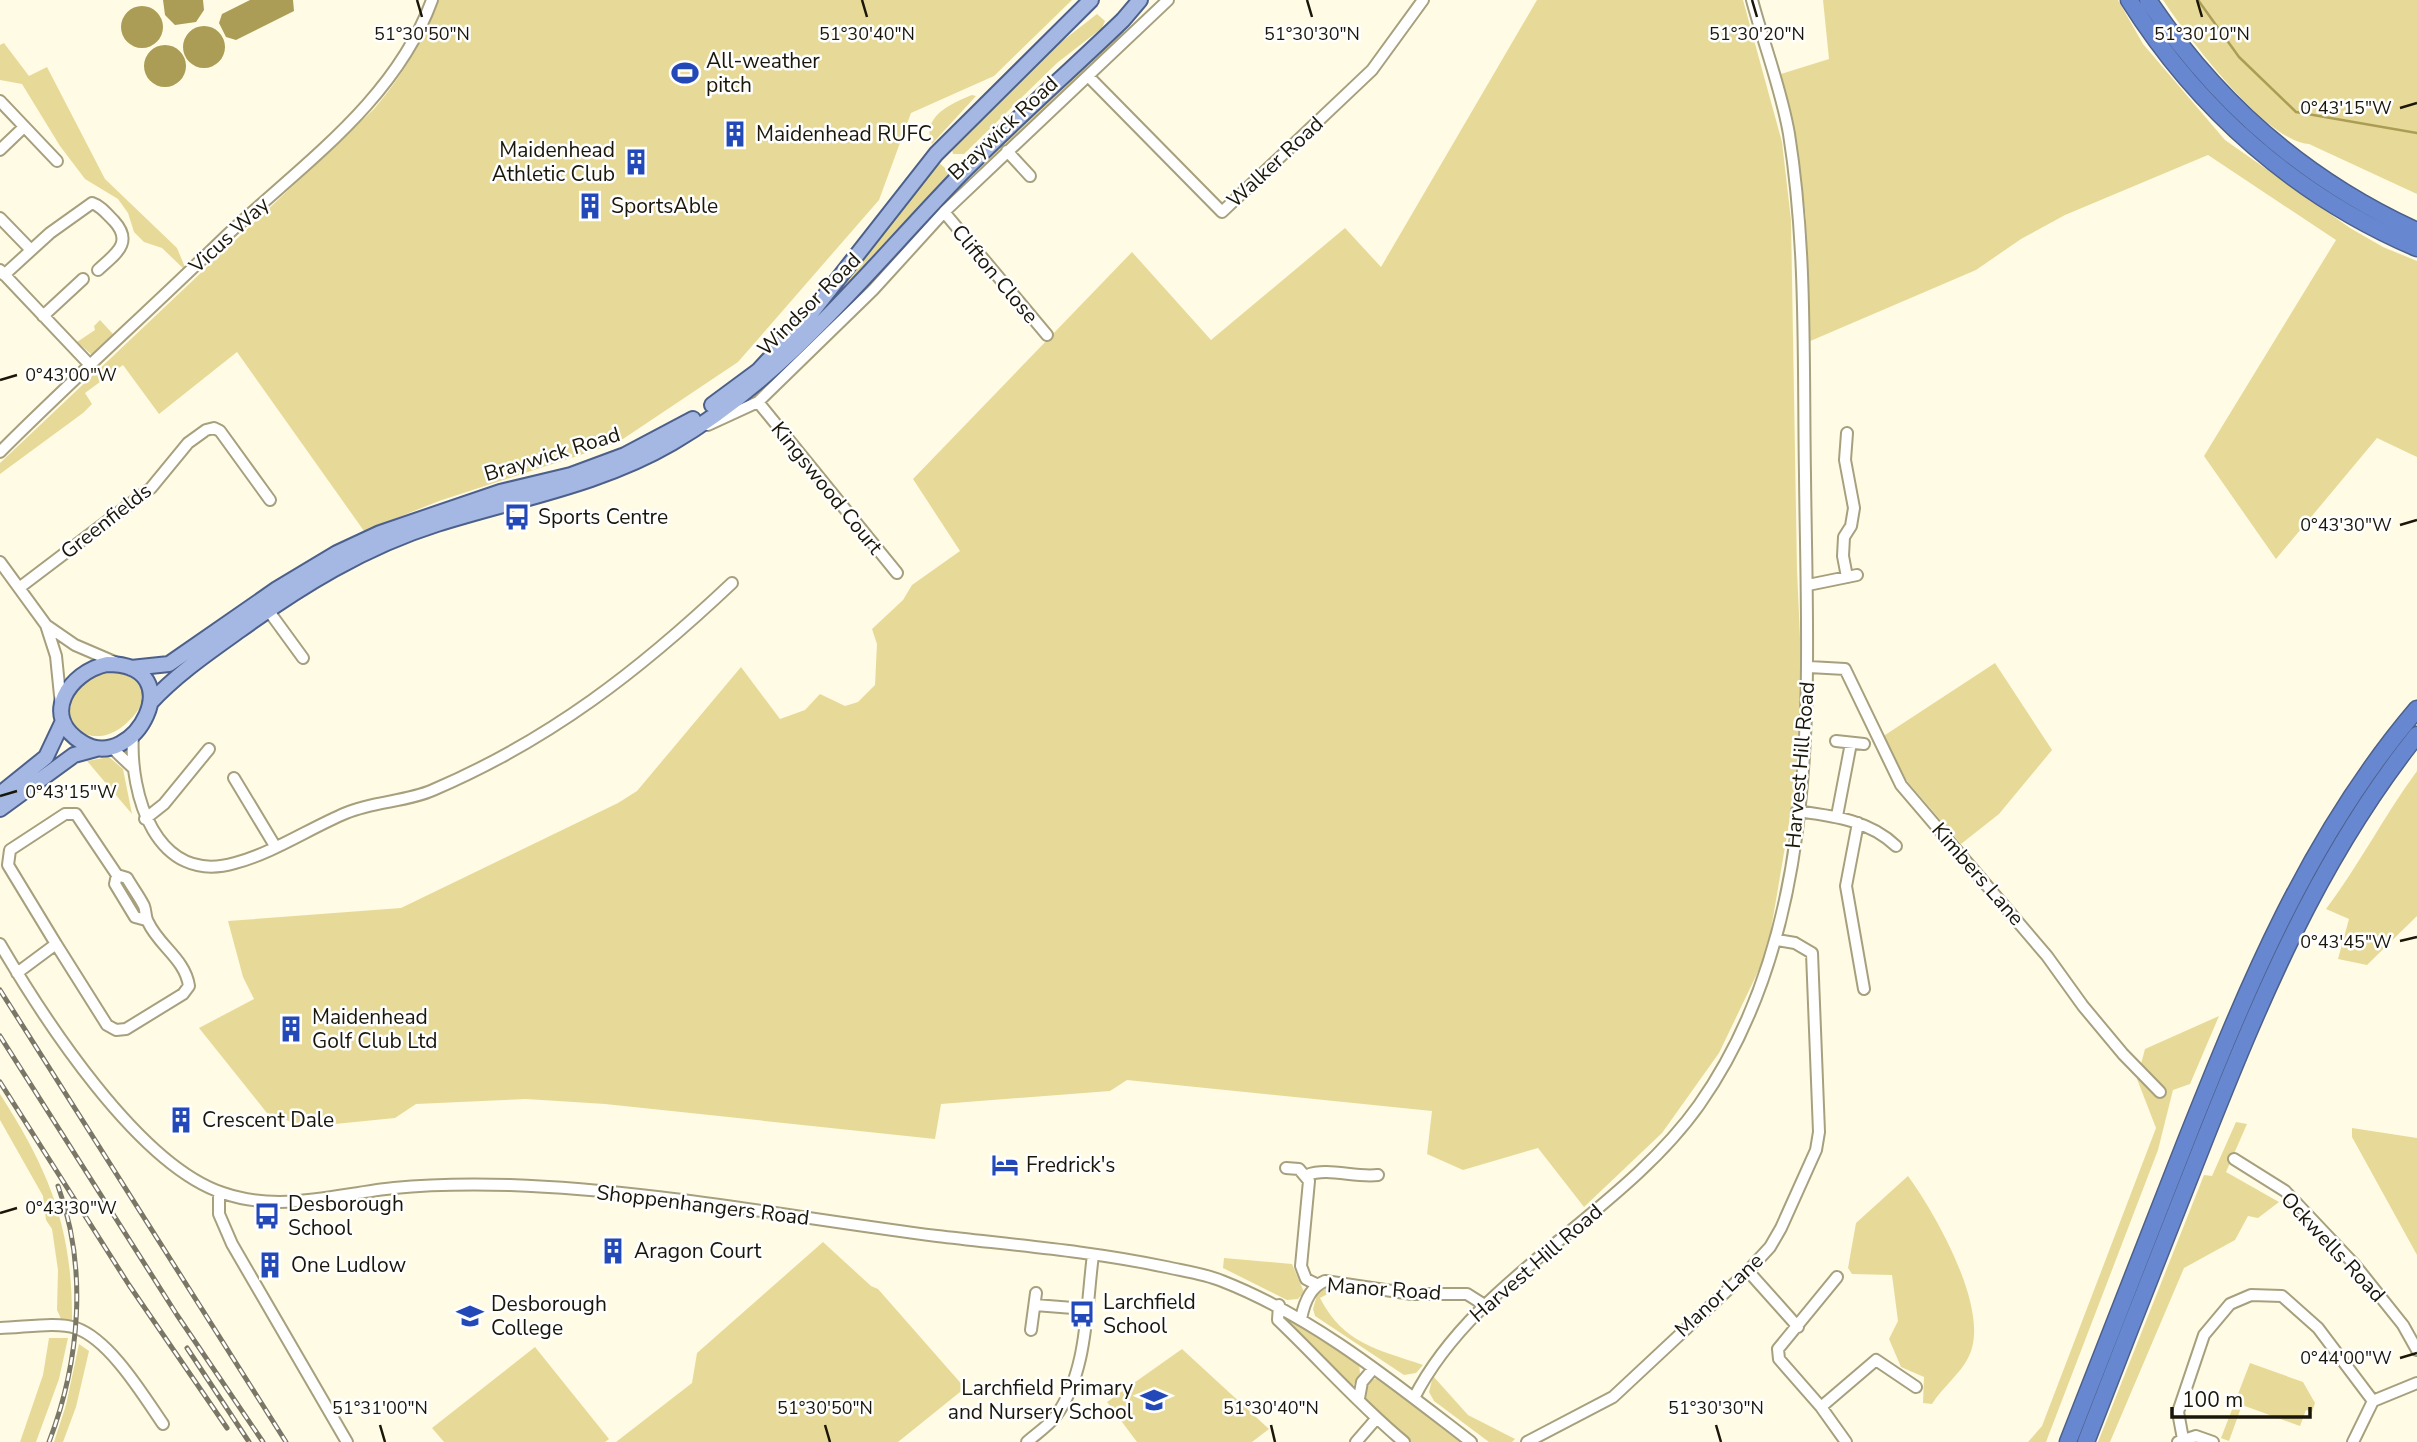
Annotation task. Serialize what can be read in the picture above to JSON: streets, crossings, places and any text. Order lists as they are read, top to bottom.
{
  "streets": {
    "main road": ["Braywick Road", "Windsor Road"],
    "street": [
      "Walker Road",
      "Vicus Way",
      "Clifton Close",
      "Kingswood Court",
      "Greenfields",
      "Harvest Hill Road",
      "Kimbers Lane",
      "Shoppenhangers Road",
      "Ockwells Road",
      "Manor Road",
      "Manor Lane"
    ]
  },
  "crossings": [
    ["Braywick Road", "Walker Road"],
    ["Braywick Road", "Clifton Close"],
    ["Braywick Road", "Windsor Road"],
    ["Braywick Road", "Kingswood Court"],
    ["Harvest Hill Road", "Kimbers Lane"],
    ["Harvest Hill Road", "Shoppenhangers Road"],
    ["Harvest Hill Road", "Manor Road"],
    ["Harvest Hill Road", "Manor Lane"],
    ["Shoppenhangers Road", "Manor Road"]
  ],
  "places": {
    "sports": ["All-weather pitch"],
    "building": [
      "Maidenhead RUFC",
      "Maidenhead Athletic Club",
      "SportsAble",
      "Maidenhead Golf Club Ltd",
      "Crescent Dale",
      "Aragon Court",
      "One Ludlow"
    ],
    "bus stop": ["Sports Centre", "Desborough School", "Larchfield School"],
    "hotel": ["Fredrick's"],
    "school or university": ["Desborough College", "Larchfield Primary and Nursery School"]
  },
  "scale_bar": "100 m",
  "coordinates": [
    "51°30'50\"N",
    "51°30'40\"N",
    "51°30'30\"N",
    "51°30'20\"N",
    "51°30'10\"N",
    "0°43'15\"W",
    "0°43'00\"W",
    "0°43'30\"W",
    "0°43'45\"W",
    "0°44'00\"W",
    "51°31'00\"N"
  ]
}
